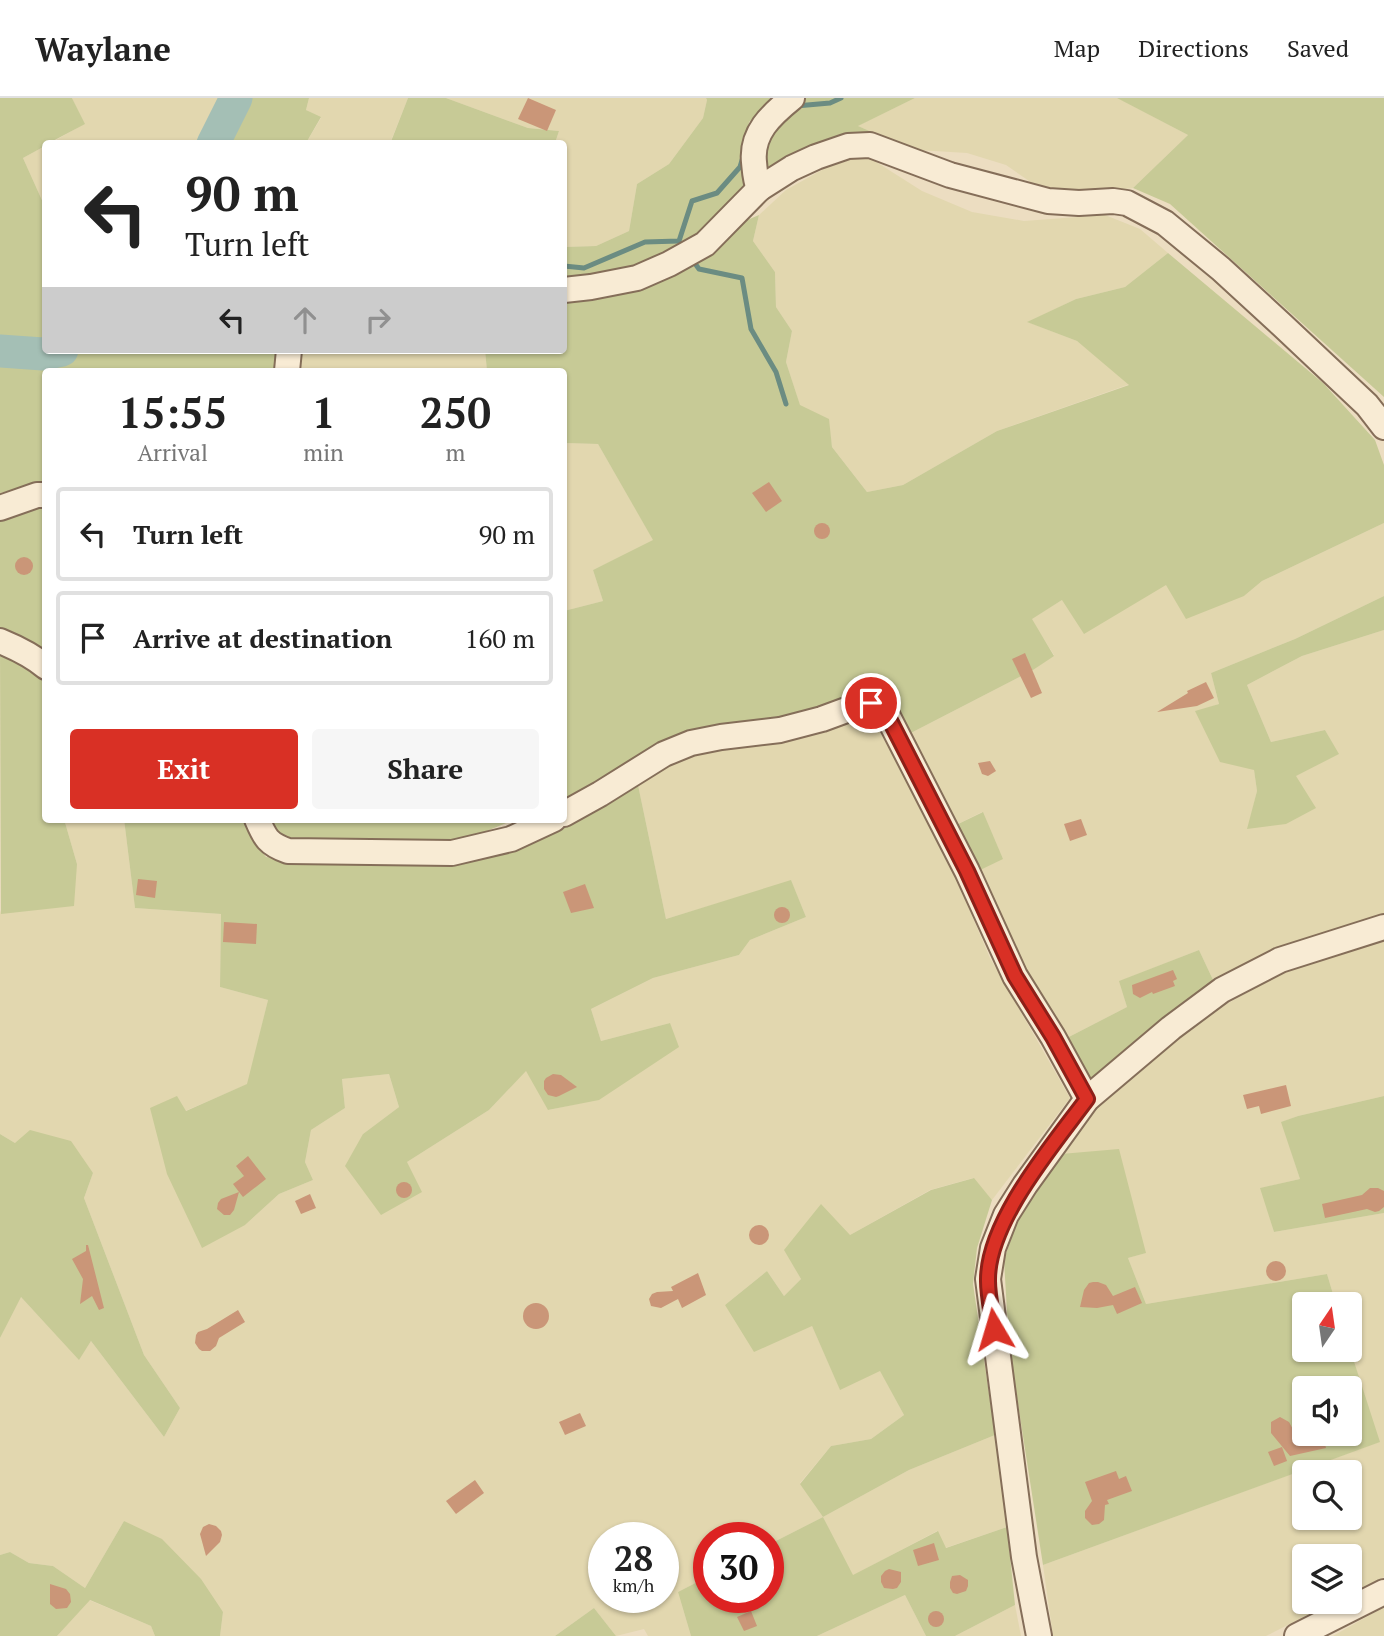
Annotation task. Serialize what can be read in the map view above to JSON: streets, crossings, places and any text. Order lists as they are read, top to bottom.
{
  "north": "top",
  "page": {
    "header": "Waylane",
    "nav": ["Map", "Directions", "Saved"],
    "turn": ["90 m", "Turn left"],
    "eta": [
      "15:55",
      "Arrival",
      "1",
      "min",
      "250",
      "m"
    ],
    "list": [
      {
        "name": "Turn left",
        "value": "90 m"
      },
      {
        "name": "Arrive at destination",
        "value": "160 m"
      }
    ],
    "buttons": ["Exit", "Share"],
    "speed": "28 km/h",
    "limit": "30"
  }
}
